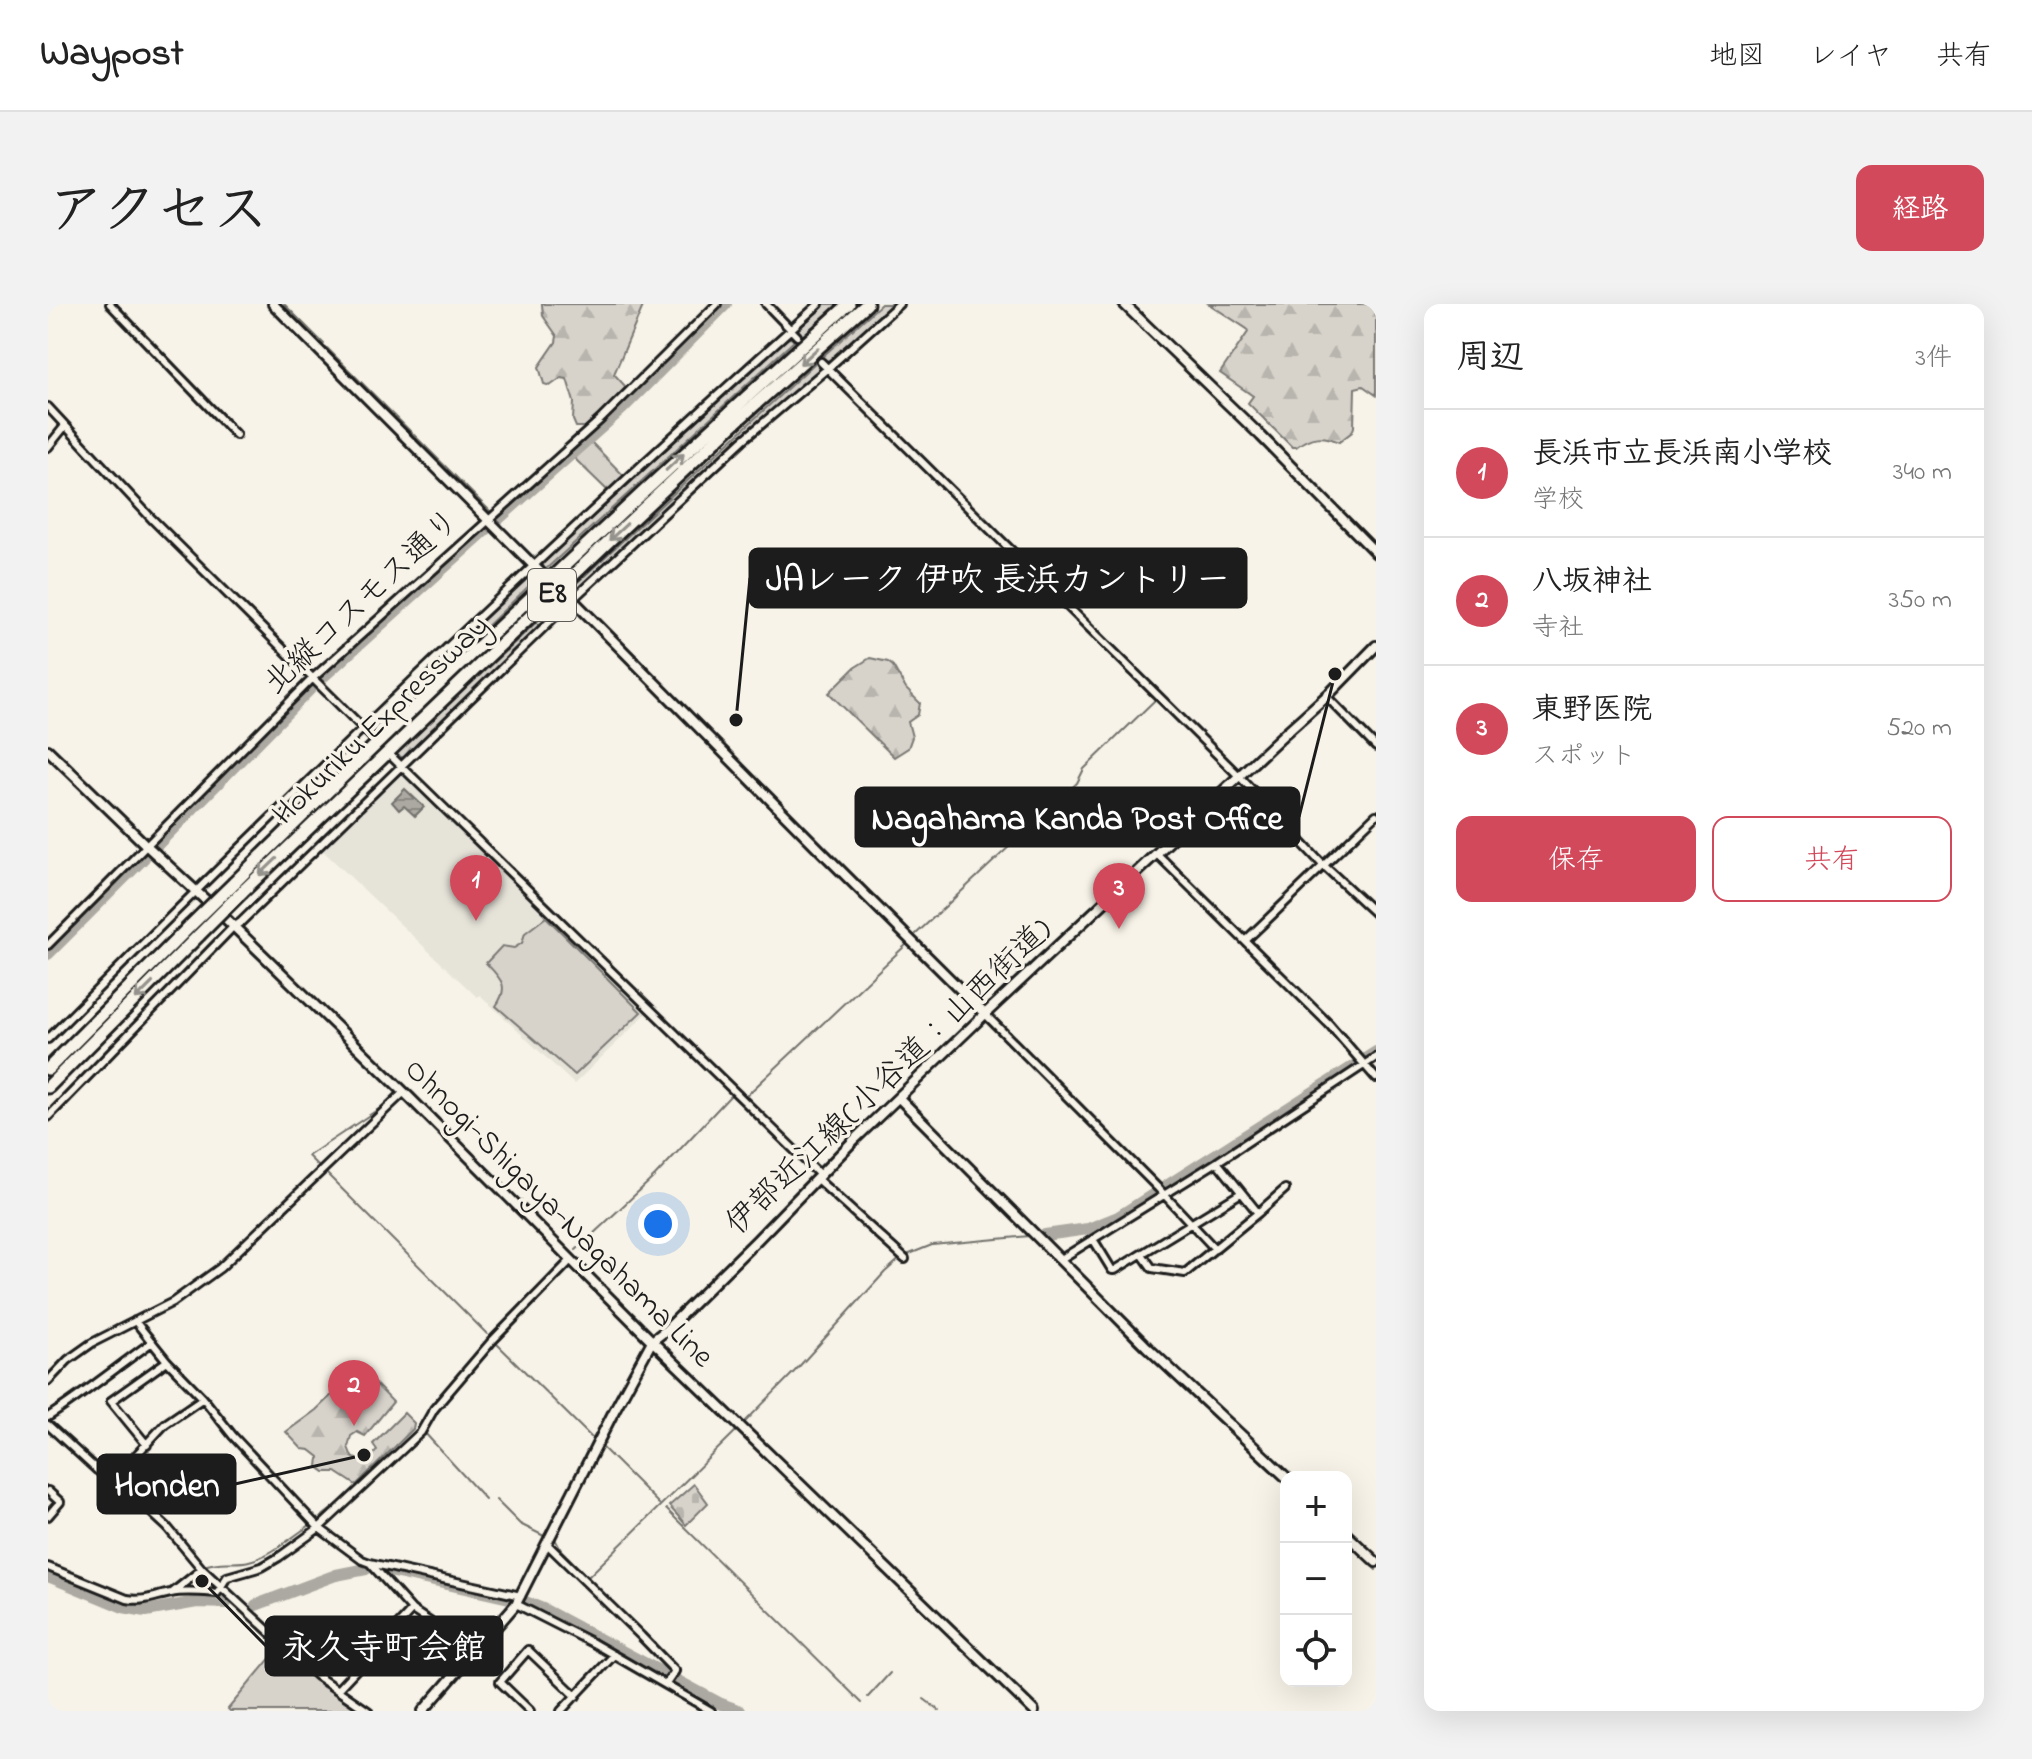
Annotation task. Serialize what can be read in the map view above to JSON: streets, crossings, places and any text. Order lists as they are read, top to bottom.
{
  "streets": {
    "highway": ["E8", "Hokuriku Expressway"],
    "main road": ["伊部近江線(小谷道：山西街道)", "Ohnogi-Shigaya-Nagahama Line"],
    "street": ["北縦コスモス通り"]
  },
  "crossings": [
    ["北縦コスモス通り", "Ohnogi-Shigaya-Nagahama Line"],
    ["伊部近江線(小谷道：山西街道)", "Ohnogi-Shigaya-Nagahama Line"]
  ],
  "places": [
    "Nagahama Kanda Post Office",
    "JAレーク 伊吹 長浜カントリー",
    "Honden",
    "永久寺町会館"
  ],
  "page": {
    "header": "Waypost",
    "nav": ["地図", "レイヤ", "共有"],
    "title": "アクセス",
    "buttons": [
      "経路",
      ["保存", "共有"]
    ],
    "heading": ["周辺", "3件"],
    "list": [
      {
        "mark": "1",
        "name": "長浜市立長浜南小学校",
        "note": "学校",
        "value": "340 m"
      },
      {
        "mark": "2",
        "name": "八坂神社",
        "note": "寺社",
        "value": "350 m"
      },
      {
        "mark": "3",
        "name": "東野医院",
        "note": "スポット",
        "value": "520 m"
      }
    ],
    "pins": ["1", "3", "2"],
    "map_buttons": ["+", "−"]
  }
}
